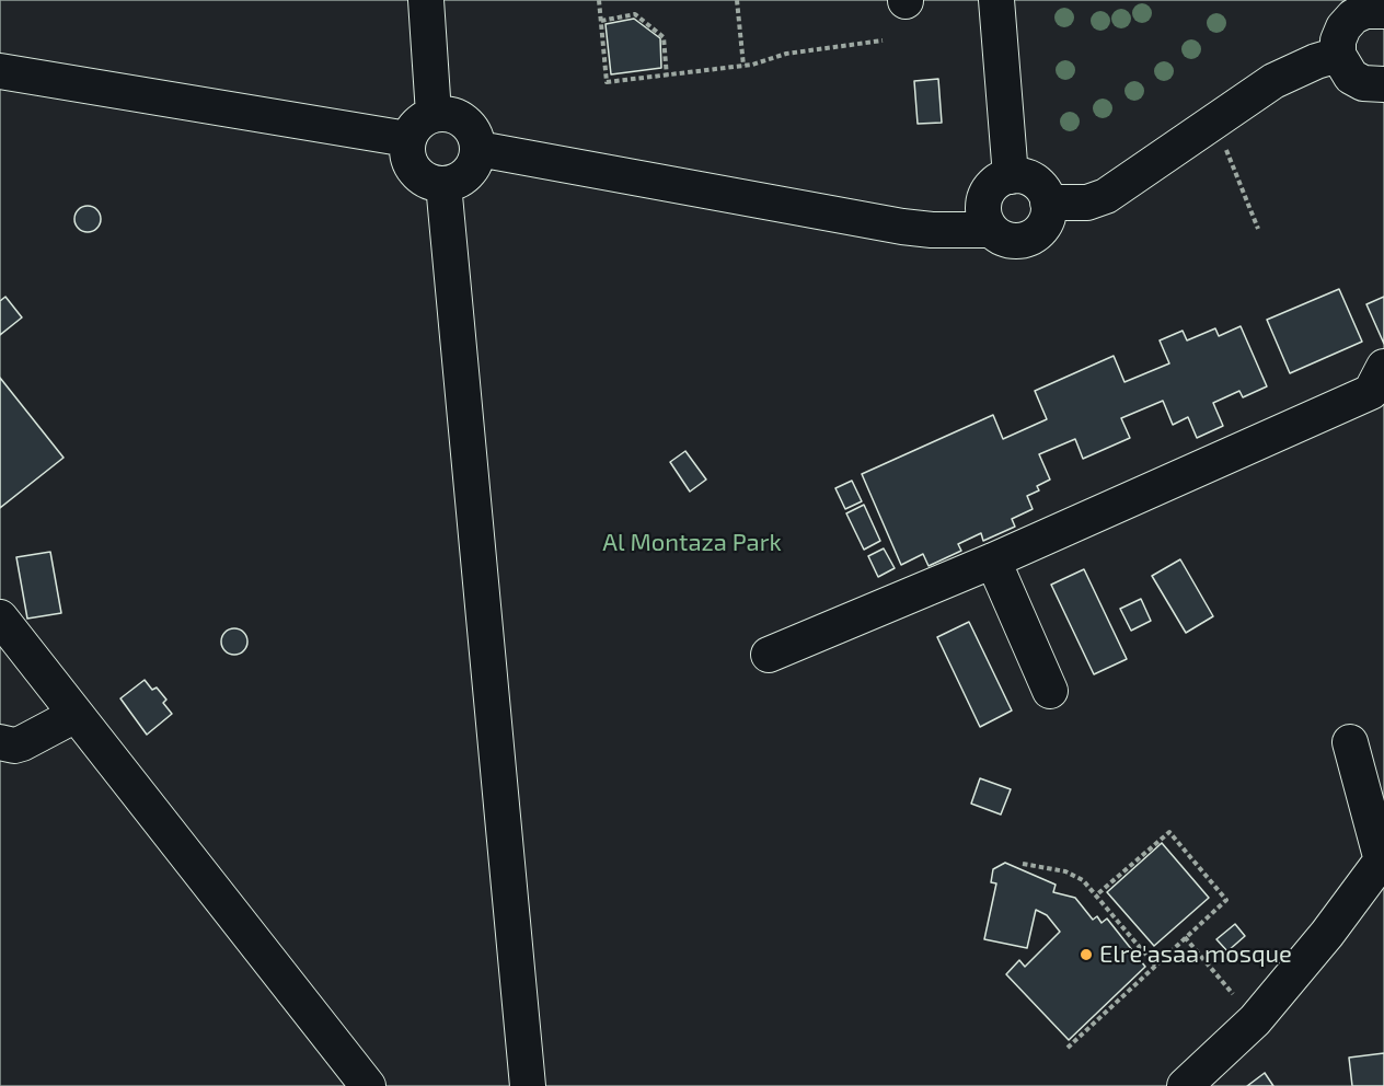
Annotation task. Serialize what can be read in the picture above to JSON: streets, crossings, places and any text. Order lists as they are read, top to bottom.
{
  "parks": ["Al Montaza Park"],
  "places": ["Elre'asaa mosque"]
}
